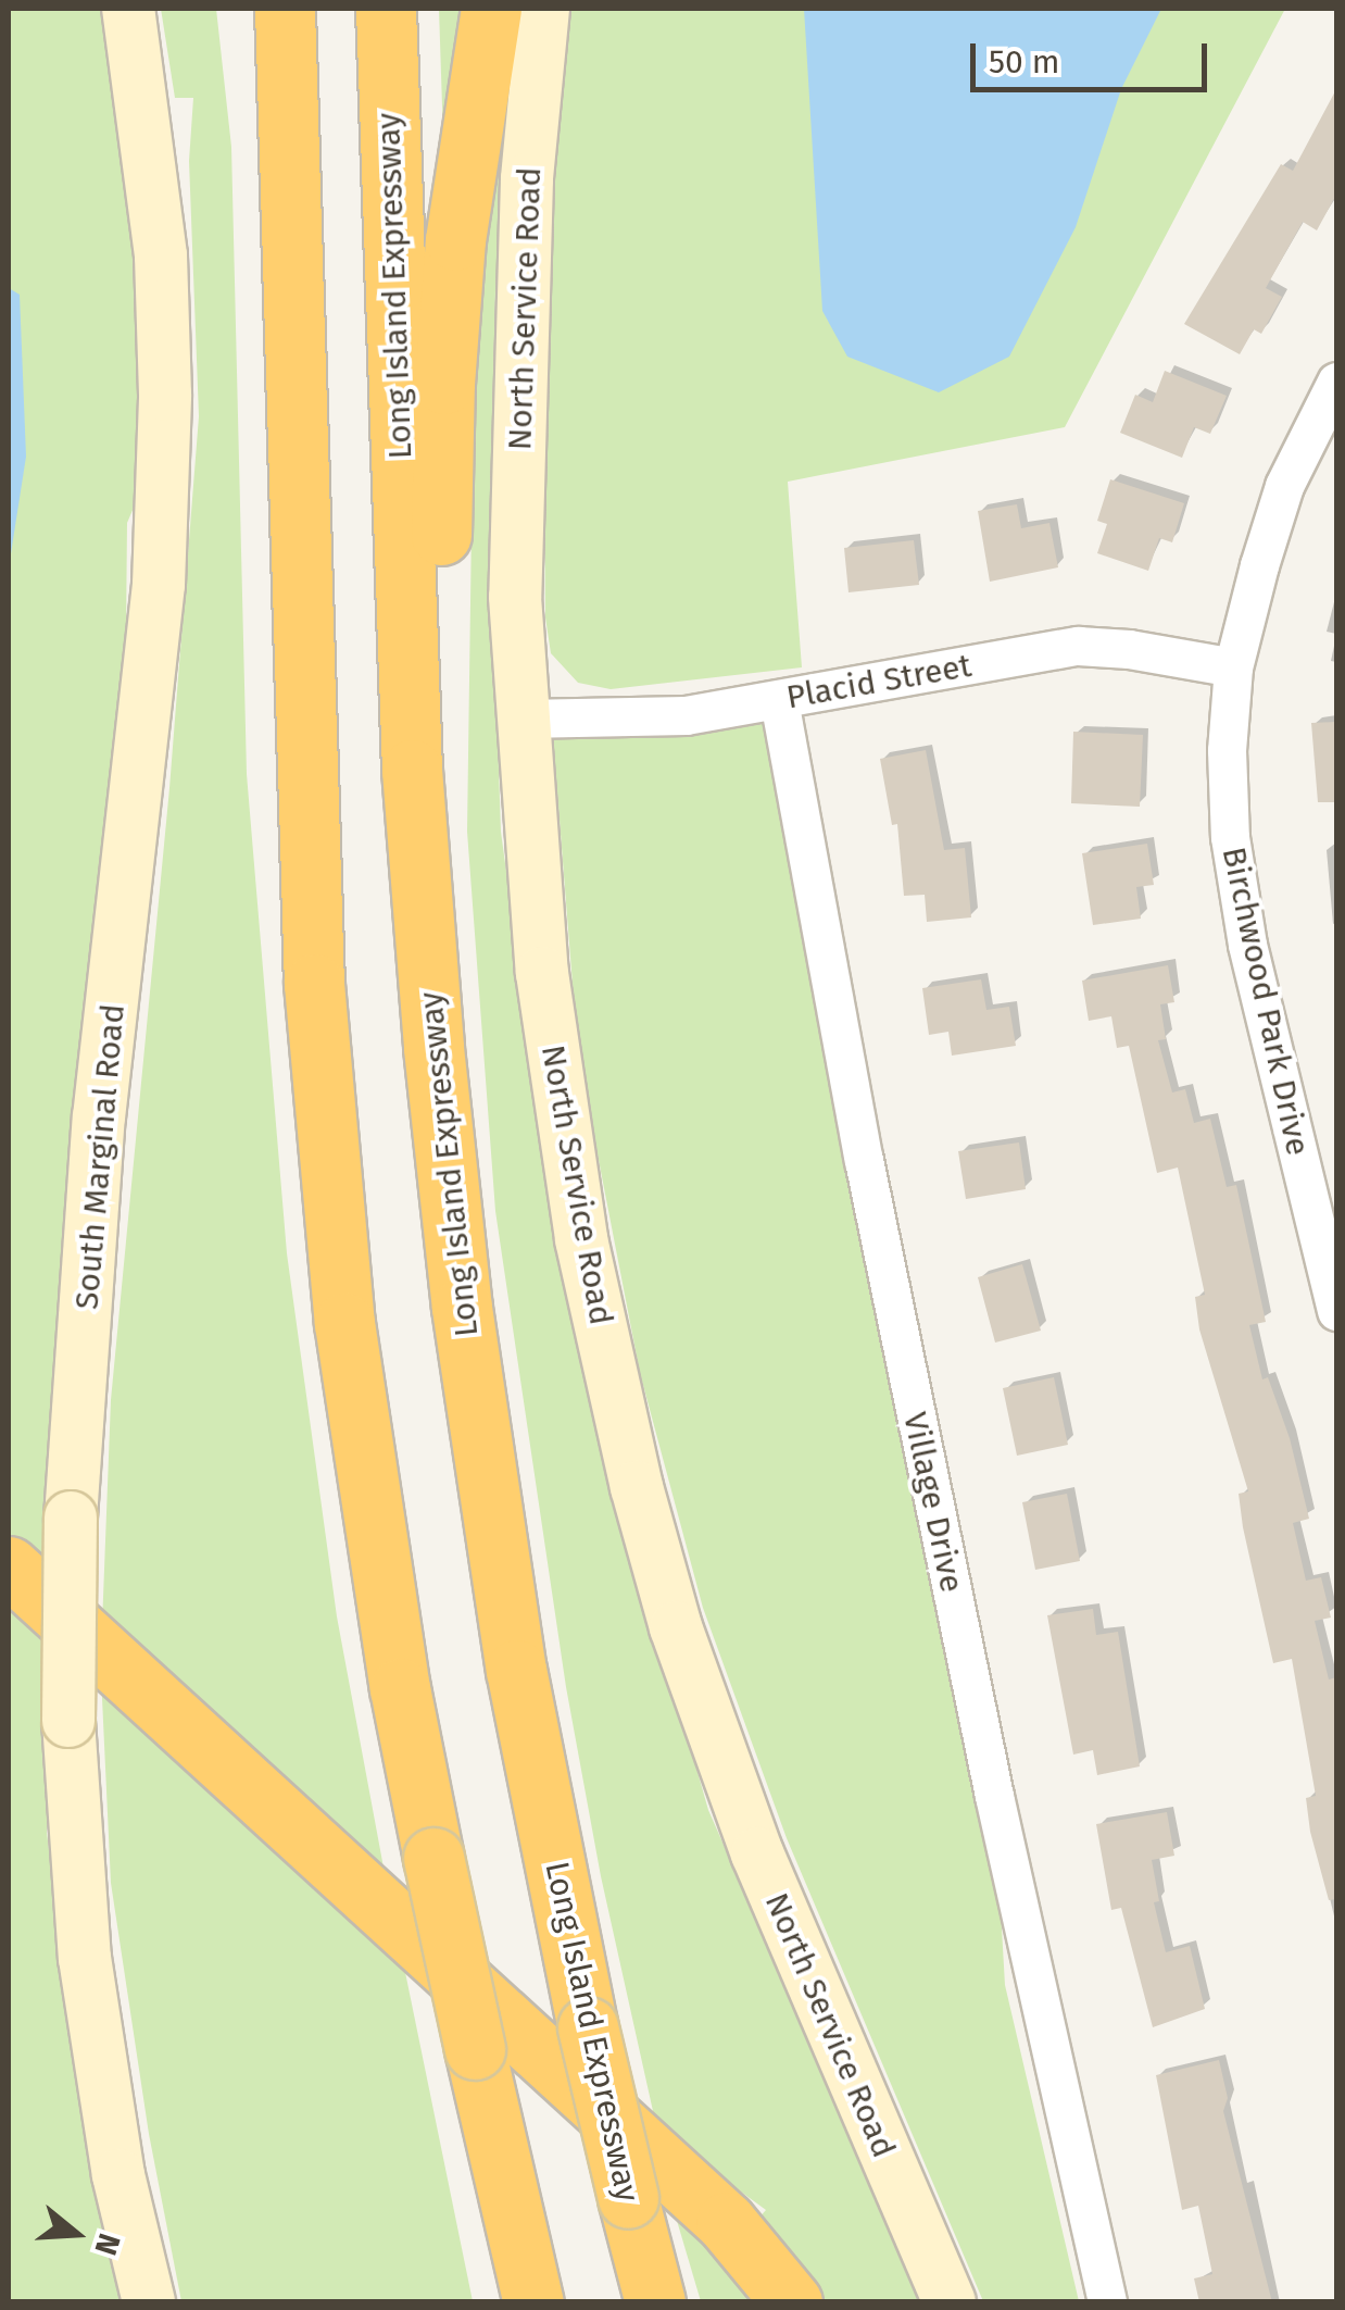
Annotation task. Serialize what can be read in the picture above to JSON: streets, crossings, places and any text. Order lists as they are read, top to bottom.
{
  "streets": {
    "highway": ["Long Island Expressway"],
    "main road": ["North Service Road", "South Marginal Road"],
    "street": ["Placid Street", "Birchwood Park Drive", "Village Drive"]
  },
  "crossings": [
    ["North Service Road", "Placid Street"],
    ["Placid Street", "Birchwood Park Drive"],
    ["Placid Street", "Village Drive"]
  ],
  "scale_bar": "50 m",
  "north": "right"
}
